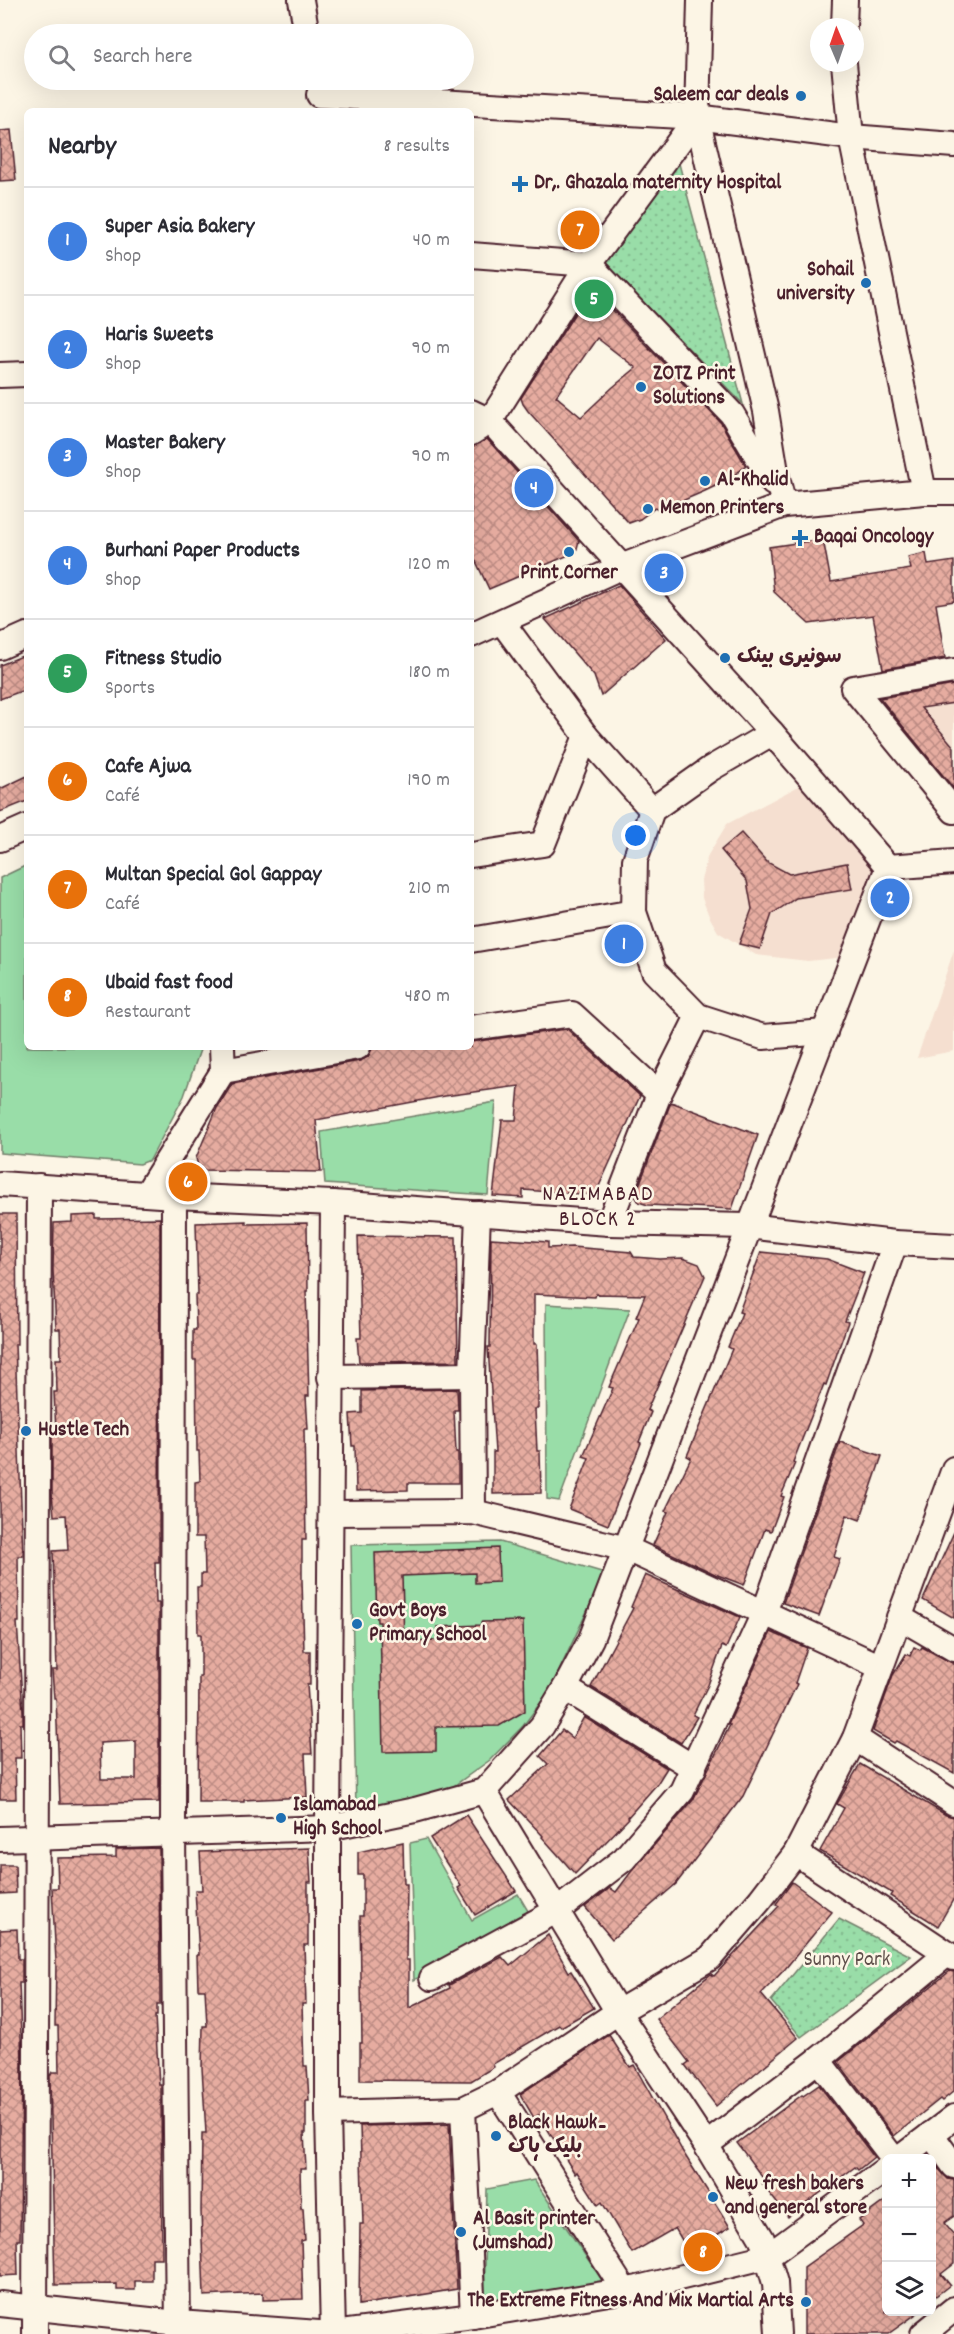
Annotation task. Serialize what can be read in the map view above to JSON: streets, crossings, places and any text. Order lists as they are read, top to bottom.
{
  "districts": ["NAZIMABAD BLOCK 2"],
  "parks": ["Sunny Park"],
  "places": {
    "other": [
      "Saleem car deals",
      "Sohail university",
      "ZOTZ Print Solutions",
      "Al-Khalid",
      "Memon Printers",
      "Print Corner",
      "سونیری بینک",
      "Hustle Tech",
      "Govt Boys Primary School",
      "Islamabad High School",
      "Black Hawk۔ بلیک ہاک",
      "New fresh bakers and general store",
      "Al Basit printer (Jumshad)",
      "The Extreme Fitness And Mix Martial Arts"
    ],
    "health": ["Dr,. Ghazala maternity Hospital", "Baqai Oncology"]
  },
  "north": "top",
  "page": {
    "search": "Search here",
    "heading": ["Nearby", "8 results"],
    "list": [
      {
        "mark": "1",
        "name": "Super Asia Bakery",
        "note": "Shop",
        "value": "40 m"
      },
      {
        "mark": "2",
        "name": "Haris Sweets",
        "note": "Shop",
        "value": "90 m"
      },
      {
        "mark": "3",
        "name": "Master Bakery",
        "note": "Shop",
        "value": "90 m"
      },
      {
        "mark": "4",
        "name": "Burhani Paper Products",
        "note": "Shop",
        "value": "120 m"
      },
      {
        "mark": "5",
        "name": "Fitness Studio",
        "note": "Sports",
        "value": "180 m"
      },
      {
        "mark": "6",
        "name": "Cafe Ajwa",
        "note": "Café",
        "value": "190 m"
      },
      {
        "mark": "7",
        "name": "Multan Special Gol Gappay",
        "note": "Café",
        "value": "210 m"
      },
      {
        "mark": "8",
        "name": "Ubaid fast food",
        "note": "Restaurant",
        "value": "480 m"
      }
    ],
    "pins": [
      "7",
      "5",
      "4",
      "3",
      "2",
      "1",
      "6",
      "8"
    ],
    "map_buttons": ["+", "−"]
  }
}
